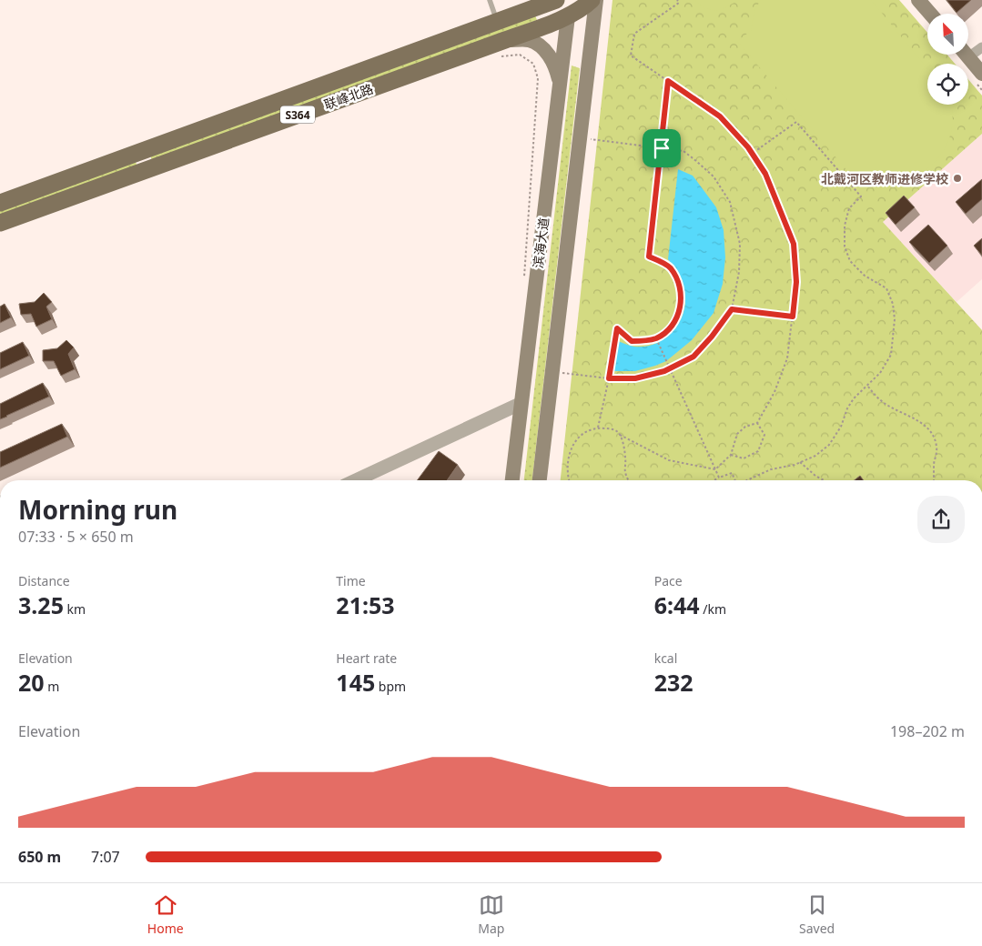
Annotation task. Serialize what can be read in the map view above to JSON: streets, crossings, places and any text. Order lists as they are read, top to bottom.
{
  "streets": {
    "main road": ["联峰北路", "S364", "滨海大道"]
  },
  "crossings": [
    ["联峰北路", "滨海大道"]
  ],
  "places": ["北戴河区教师进修学校"],
  "north": "top left",
  "page": {
    "heading": ["Morning run", "07:33 · 5 × 650 m"],
    "stats": [
      ["Distance", "3.25 km"],
      ["Time", "21:53"],
      ["Pace", "6:44 /km"],
      ["Elevation", "20 m"],
      ["Heart rate", "145 bpm"],
      ["kcal", "232"]
    ],
    "chart": ["Elevation", "198–202 m"],
    "list": [
      {
        "name": "650 m",
        "note": "7:07"
      }
    ],
    "tabs": ["Home", "Map", "Saved"]
  }
}
